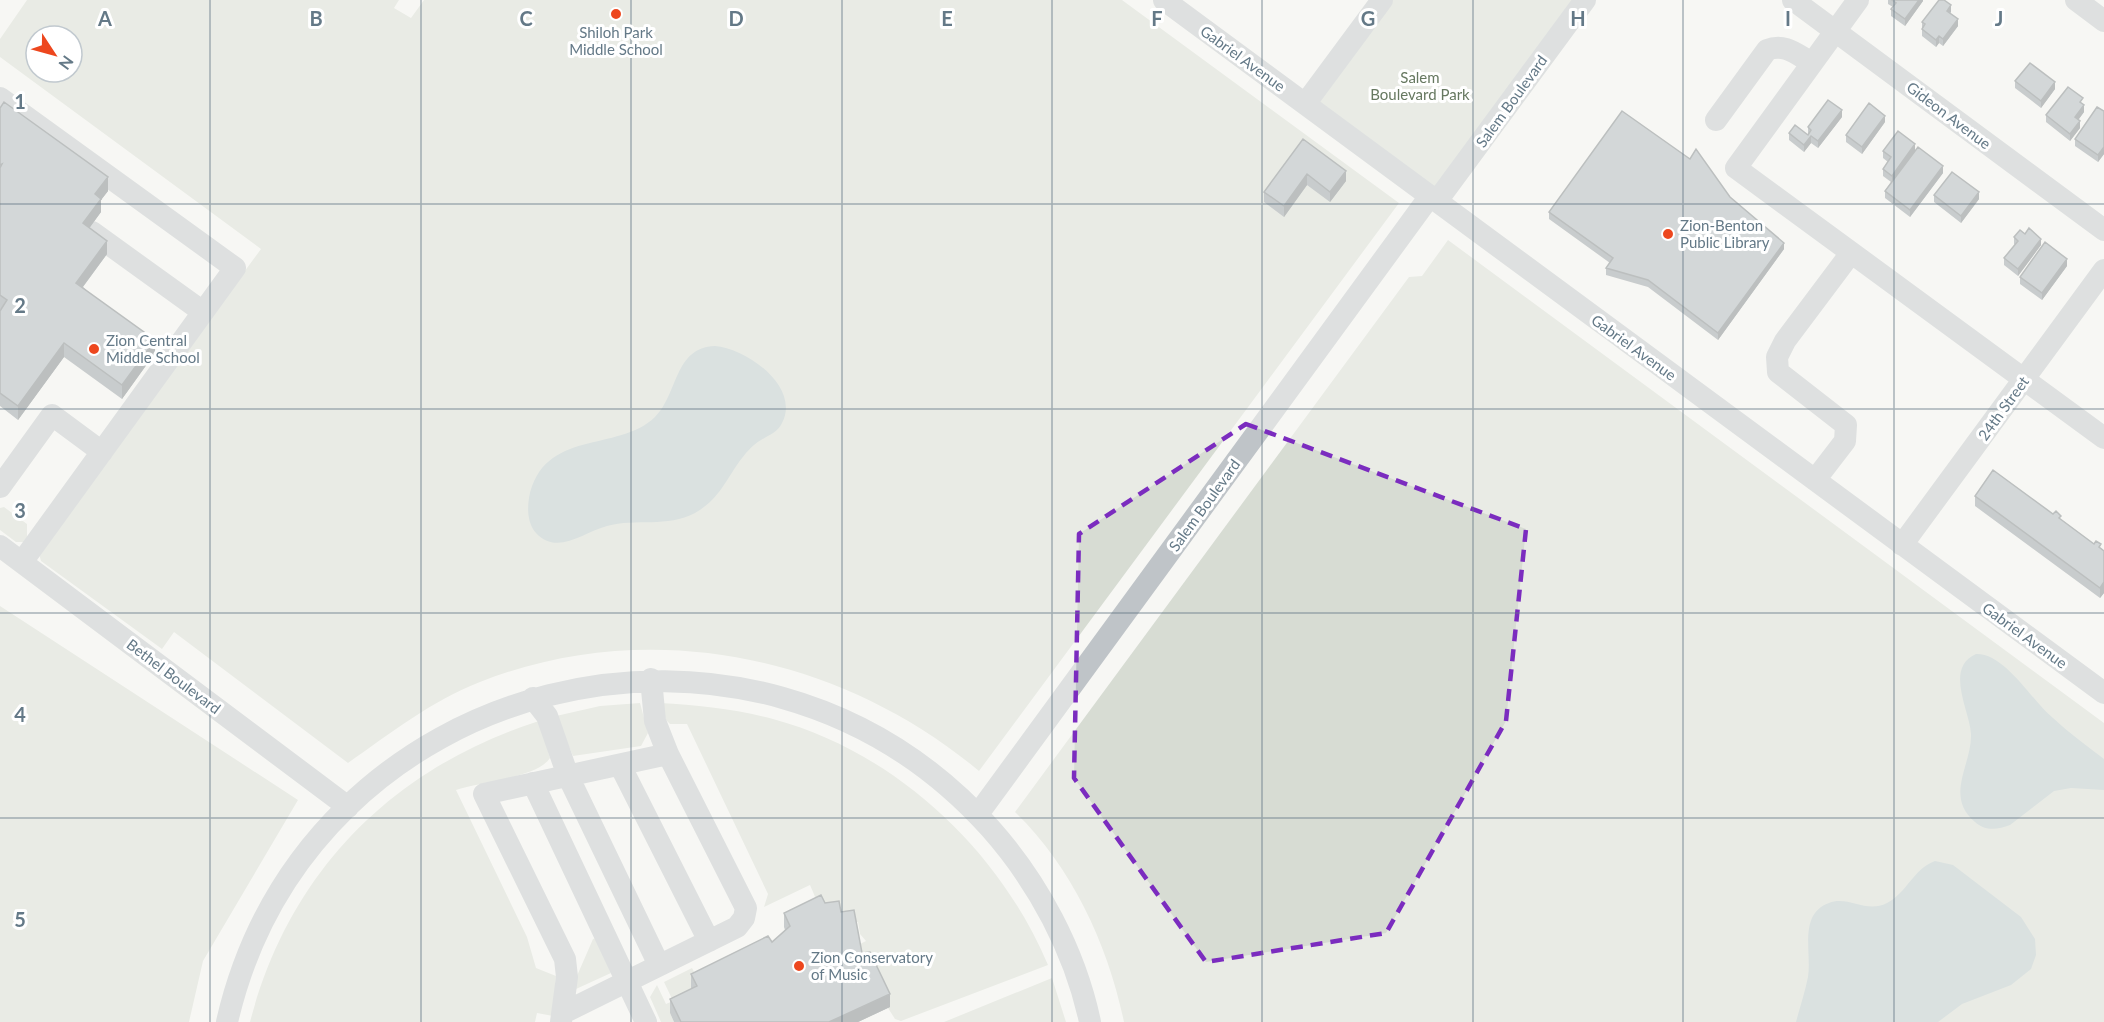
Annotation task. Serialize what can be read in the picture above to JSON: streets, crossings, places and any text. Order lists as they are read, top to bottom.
{
  "streets": {
    "street": [
      "Gabriel Avenue",
      "Salem Boulevard",
      "Gideon Avenue",
      "24th Street",
      "Bethel Boulevard"
    ]
  },
  "crossings": [
    ["Gabriel Avenue", "Salem Boulevard"],
    ["Gabriel Avenue", "24th Street"]
  ],
  "parks": ["Salem Boulevard Park"],
  "places": [
    "Shiloh Park Middle School",
    "Zion-Benton Public Library",
    "Zion Central Middle School",
    "Zion Conservatory of Music"
  ],
  "north": "bottom right",
  "grid": {
    "columns": [
      "A",
      "B",
      "C",
      "D",
      "E",
      "F",
      "G",
      "H",
      "I",
      "J"
    ],
    "rows": [
      "1",
      "2",
      "3",
      "4",
      "5"
    ]
  }
}
